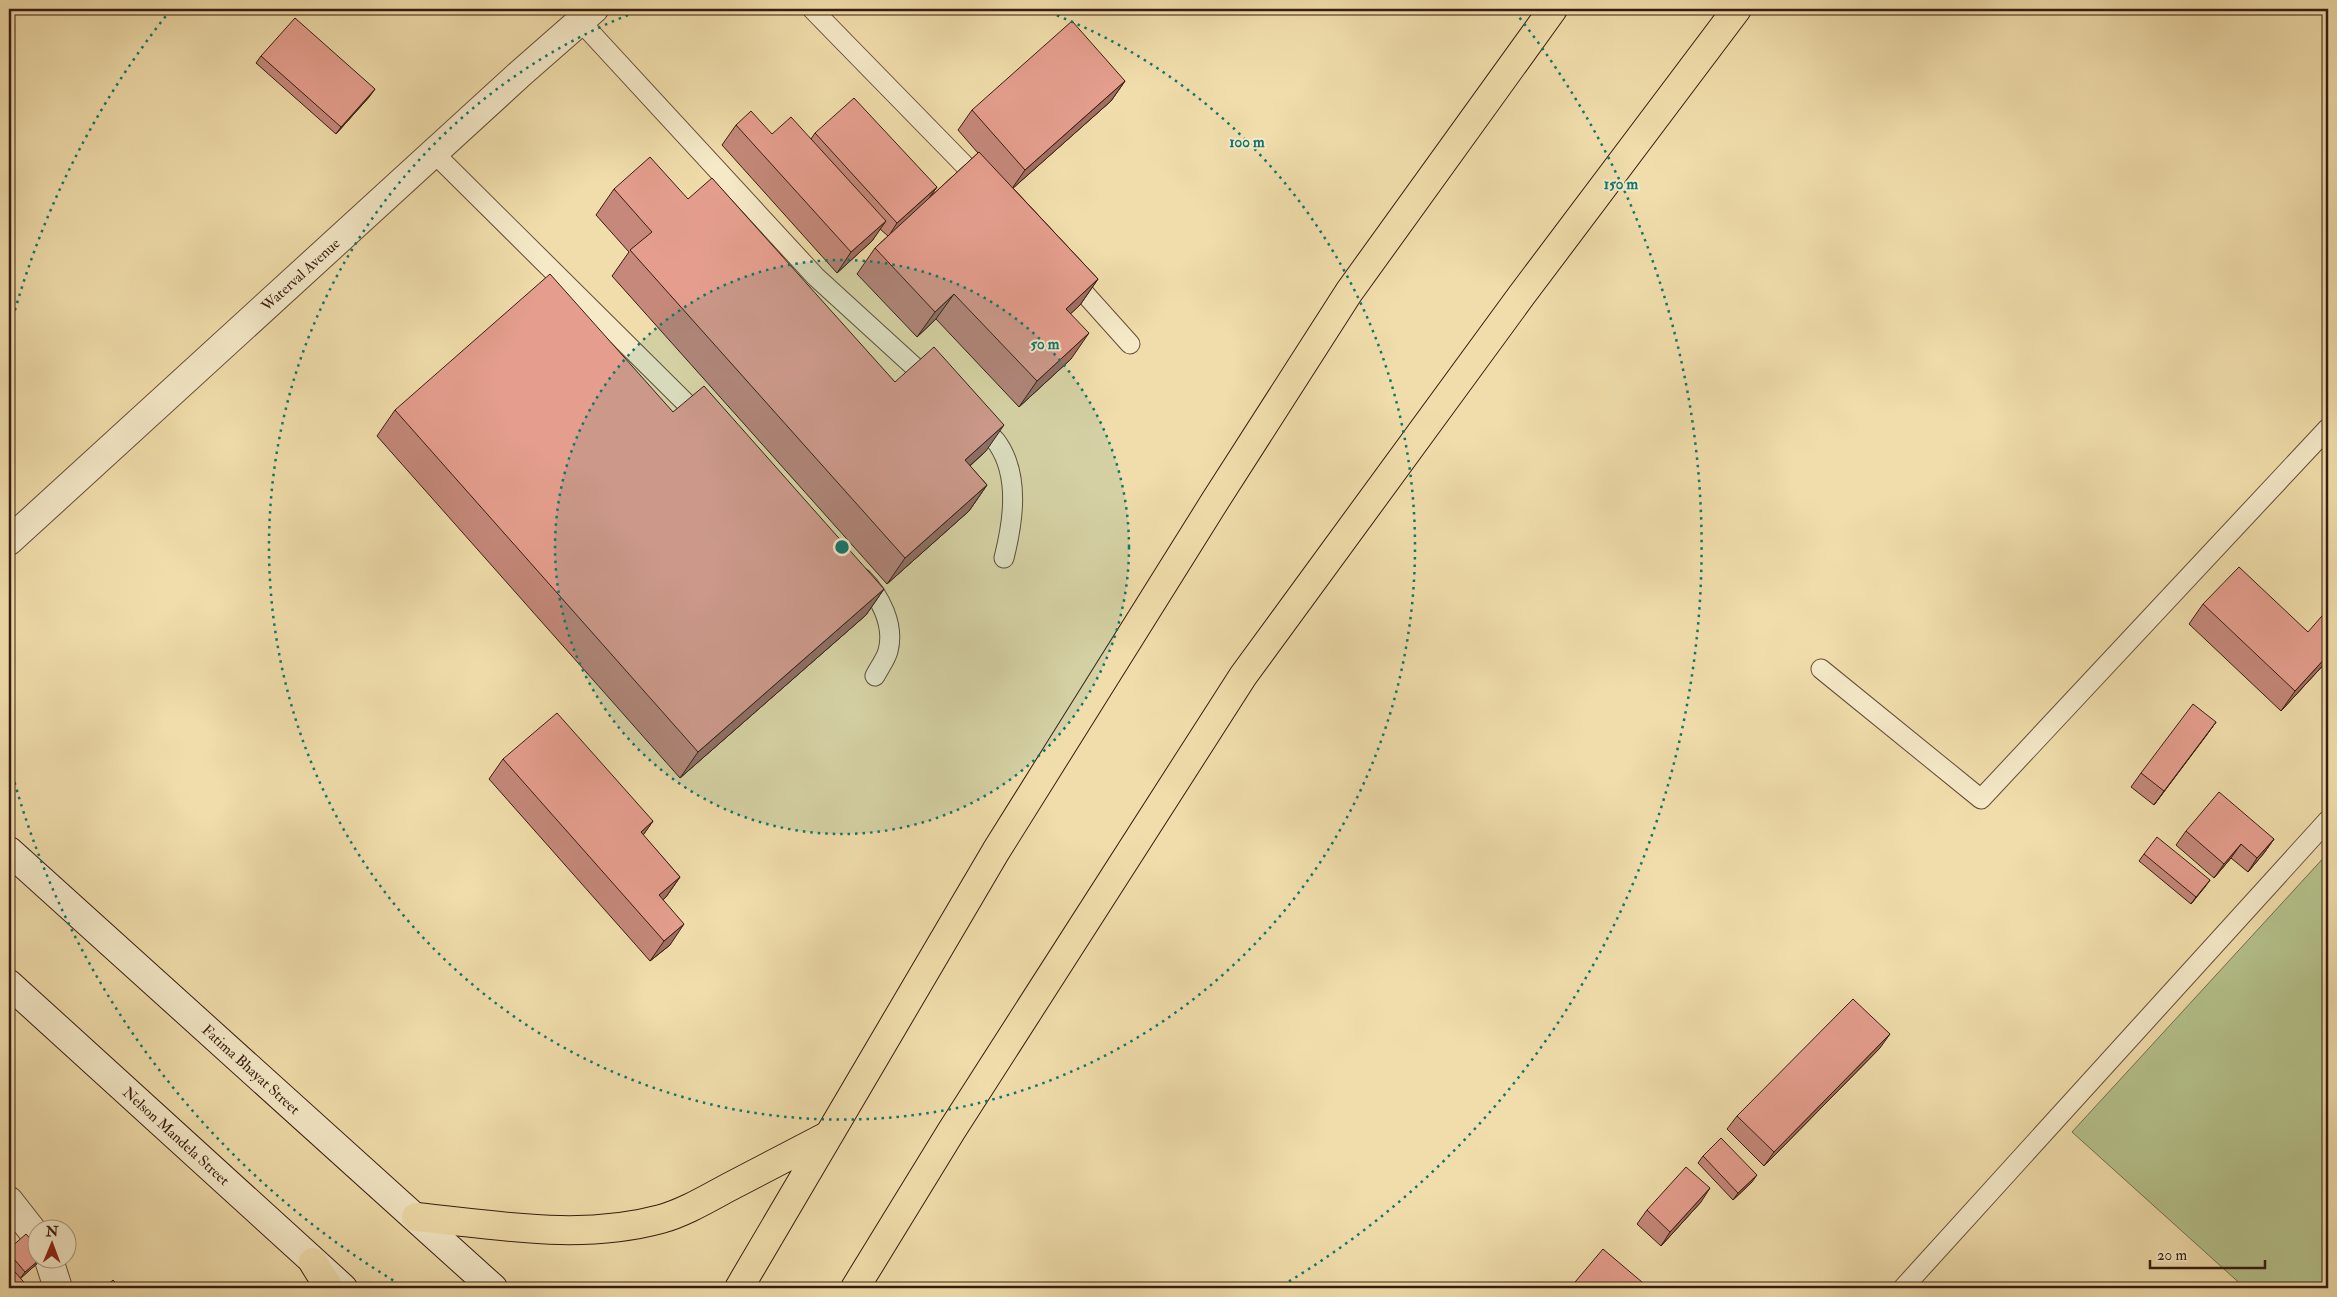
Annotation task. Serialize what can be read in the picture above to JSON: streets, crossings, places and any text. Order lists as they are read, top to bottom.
{
  "streets": {
    "main road": ["Waterval Avenue", "Fatima Bhayat Street", "Nelson Mandela Street"]
  },
  "scale_bar": "20 m",
  "north": "top",
  "rings": ["100 m", "150 m", "50 m"]
}
